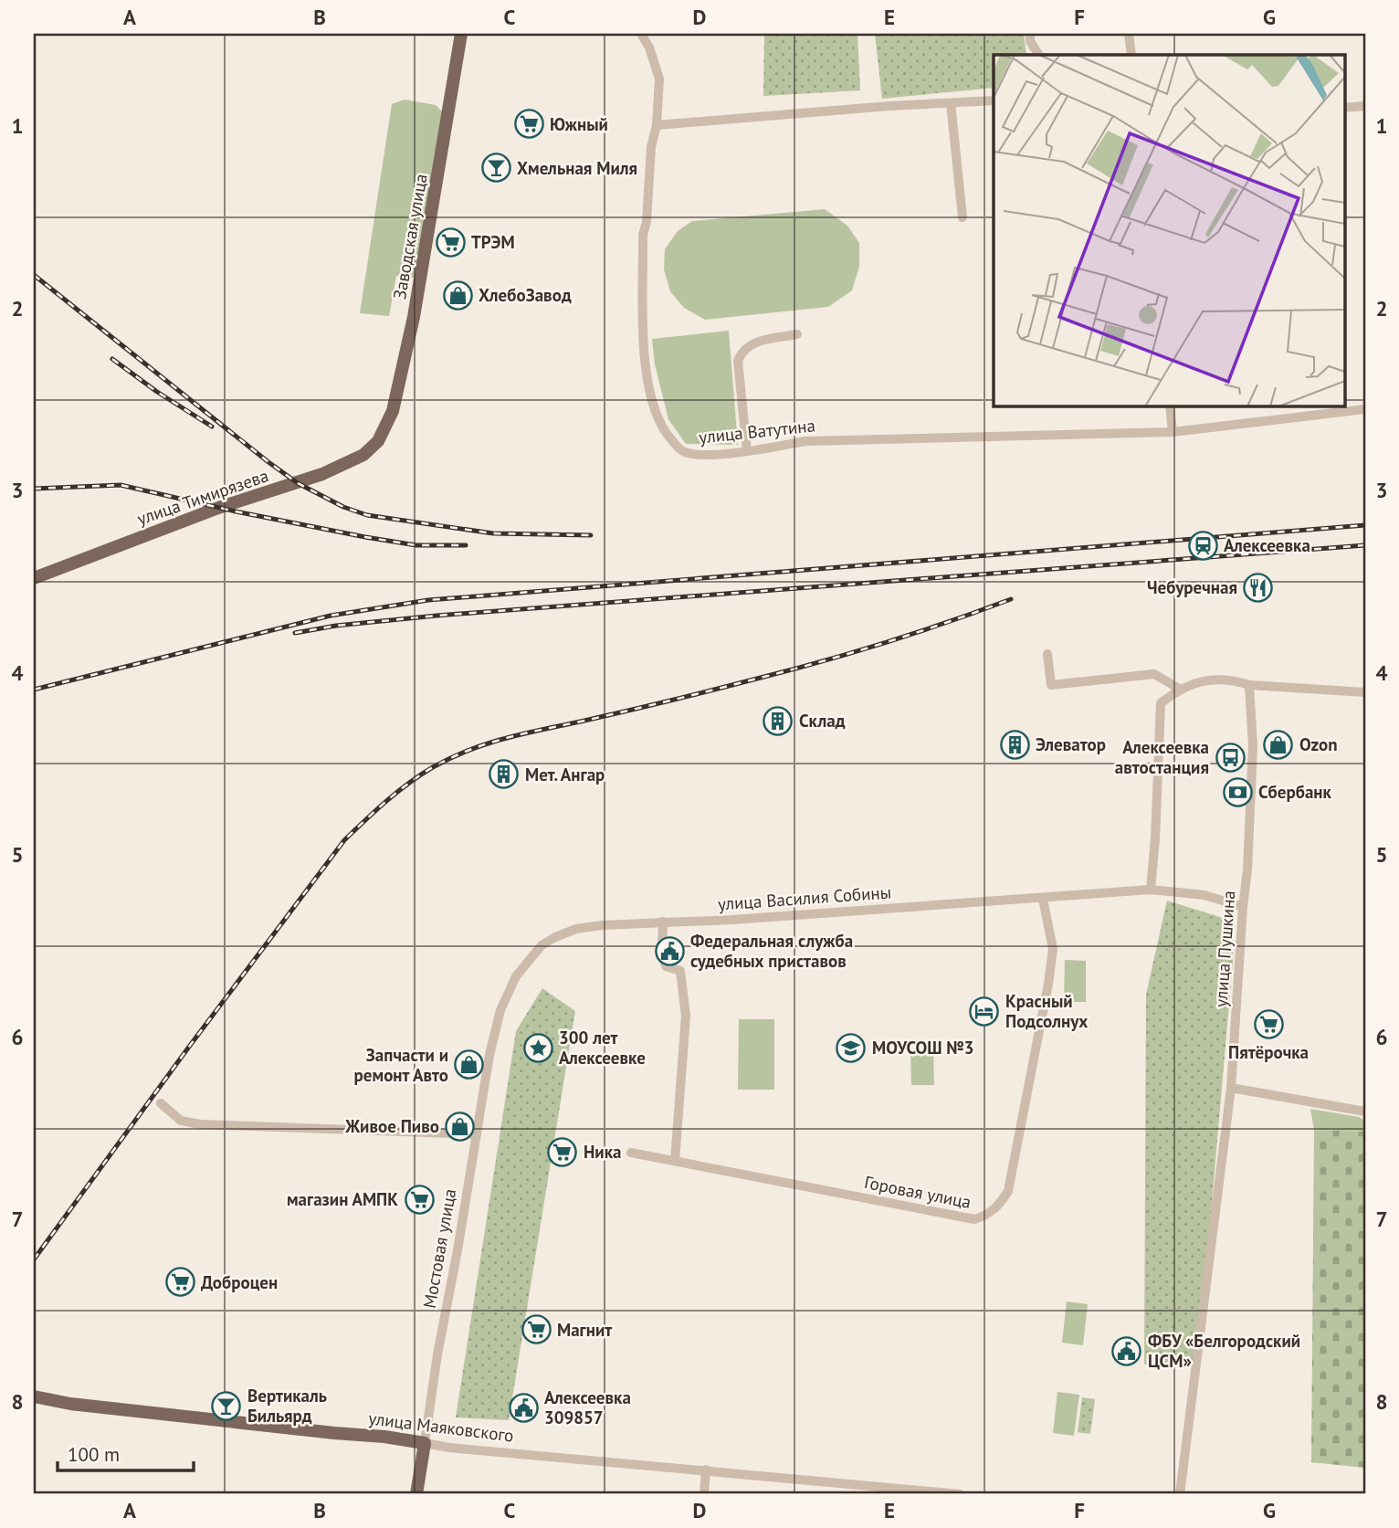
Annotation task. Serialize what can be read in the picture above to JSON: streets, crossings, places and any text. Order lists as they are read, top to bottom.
{
  "streets": {
    "main road": [
      "Заводская улица",
      "улица Тимирязева",
      "Мостовая улица",
      "улица Маяковского"
    ],
    "street": [
      "улица Ватутина",
      "улица Василия Собины",
      "улица Пушкина",
      "Горовая улица"
    ]
  },
  "crossings": [
    ["Заводская улица", "улица Тимирязева"],
    ["улица Василия Собины", "улица Пушкина"],
    ["улица Василия Собины", "Горовая улица"],
    ["улица Василия Собины", "Мостовая улица"],
    ["Мостовая улица", "улица Маяковского"]
  ],
  "places": {
    "supermarket": [
      "Южный",
      "ТРЭМ",
      "Пятёрочка",
      "Ника",
      "магазин АМПК",
      "Доброцен",
      "Магнит"
    ],
    "bar": ["Хмельная Миля", "Вертикаль Бильярд"],
    "shop": [
      "ХлебоЗавод",
      "Ozon",
      "Запчасти и ремонт Авто",
      "Живое Пиво"
    ],
    "station": ["Алексеевка"],
    "restaurant": ["Чебуречная"],
    "building": ["Склад", "Элеватор", "Мет. Ангар"],
    "bus stop": ["Алексеевка автостанция"],
    "bank": ["Сбербанк"],
    "public building": ["Федеральная служба судебных приставов", "ФБУ «Белгородский ЦСМ»", "Алексеевка 309857"],
    "hotel": ["Красный Подсолнух"],
    "place": ["300 лет Алексеевке"],
    "school or university": ["МОУСОШ №3"]
  },
  "scale_bar": "100 m",
  "grid": {
    "columns": [
      "A",
      "B",
      "C",
      "D",
      "E",
      "F",
      "G"
    ],
    "rows": [
      "1",
      "2",
      "3",
      "4",
      "5",
      "6",
      "7",
      "8"
    ]
  }
}
